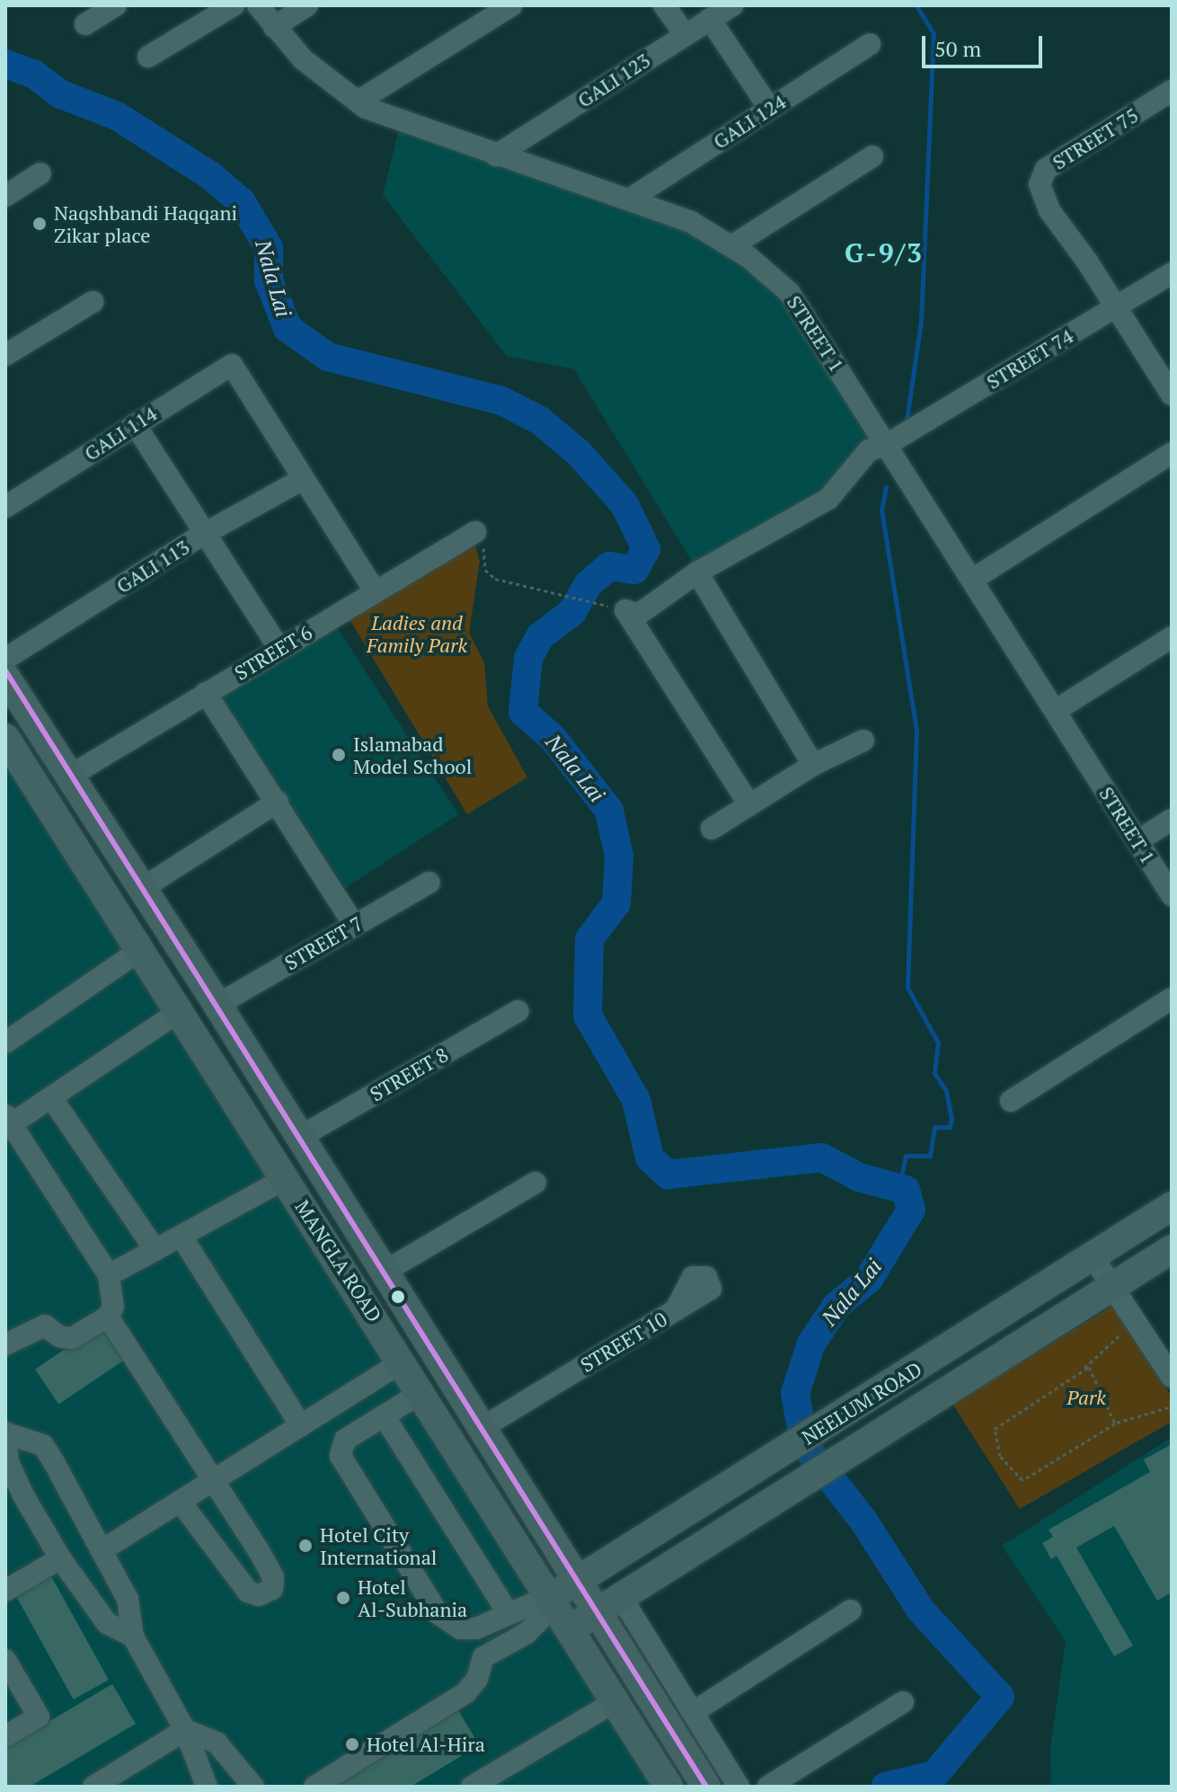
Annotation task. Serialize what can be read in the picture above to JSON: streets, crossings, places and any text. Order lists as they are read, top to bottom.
{
  "streets": {
    "main road": ["MANGLA ROAD", "NEELUM ROAD"],
    "street": [
      "GALI 123",
      "GALI 124",
      "STREET 75",
      "STREET 1",
      "STREET 74",
      "GALI 114",
      "GALI 113",
      "STREET 6",
      "STREET 7",
      "STREET 8",
      "STREET 10"
    ]
  },
  "crossings": [
    ["GALI 123", "STREET 1"],
    ["GALI 124", "STREET 1"],
    ["STREET 75", "STREET 74"],
    ["STREET 1", "STREET 74"],
    ["GALI 114", "GALI 113"],
    ["GALI 113", "MANGLA ROAD"],
    ["STREET 6", "MANGLA ROAD"],
    ["STREET 7", "MANGLA ROAD"],
    ["STREET 8", "MANGLA ROAD"],
    ["MANGLA ROAD", "STREET 10"],
    ["MANGLA ROAD", "NEELUM ROAD"]
  ],
  "districts": ["G-9/3"],
  "water": ["Nala Lai"],
  "parks": ["Ladies and Family Park", "Park"],
  "places": [
    "Naqshbandi Haqqani Zikar place",
    "Islamabad Model School",
    "Hotel City International",
    "Hotel Al-Subhania",
    "Hotel Al-Hira"
  ],
  "scale_bar": "50 m"
}
